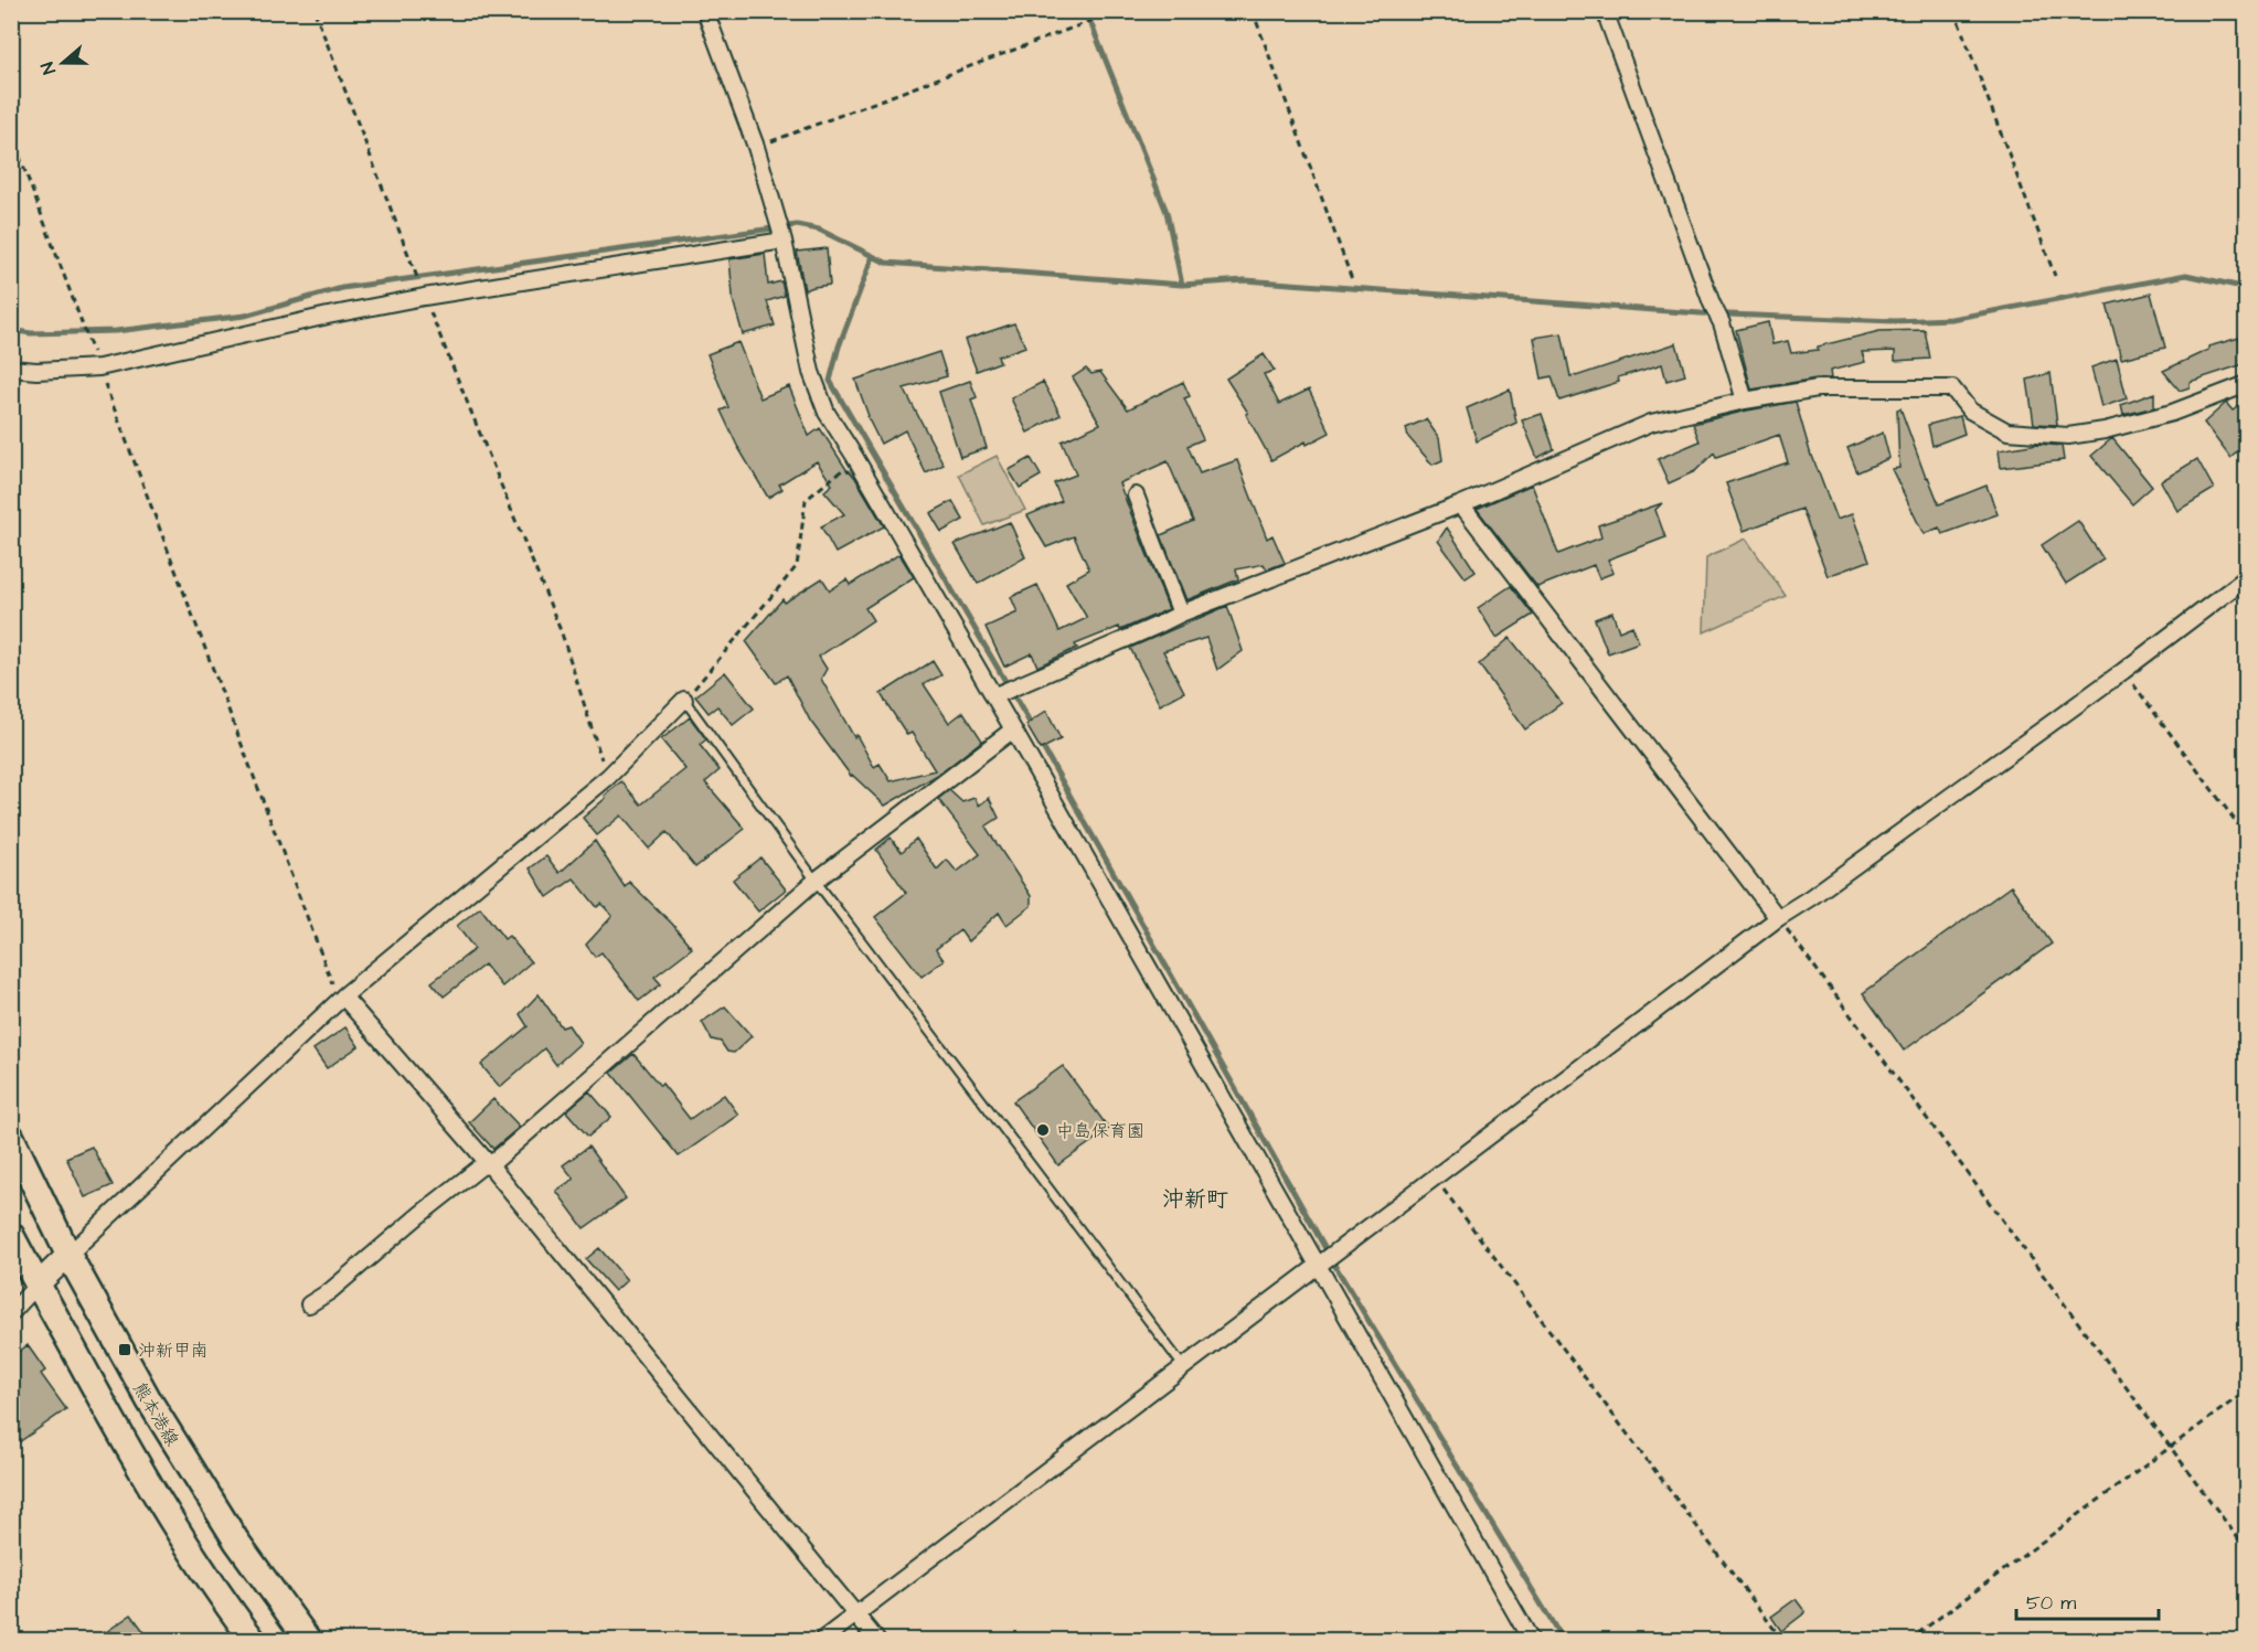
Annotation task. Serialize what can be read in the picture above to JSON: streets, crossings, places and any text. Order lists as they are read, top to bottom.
{
  "streets": {
    "main road": ["熊本港線"]
  },
  "districts": ["沖新町"],
  "places": {
    "other": ["中島保育園"],
    "transit": ["沖新甲南"]
  },
  "scale_bar": "50 m",
  "north": "left"
}
